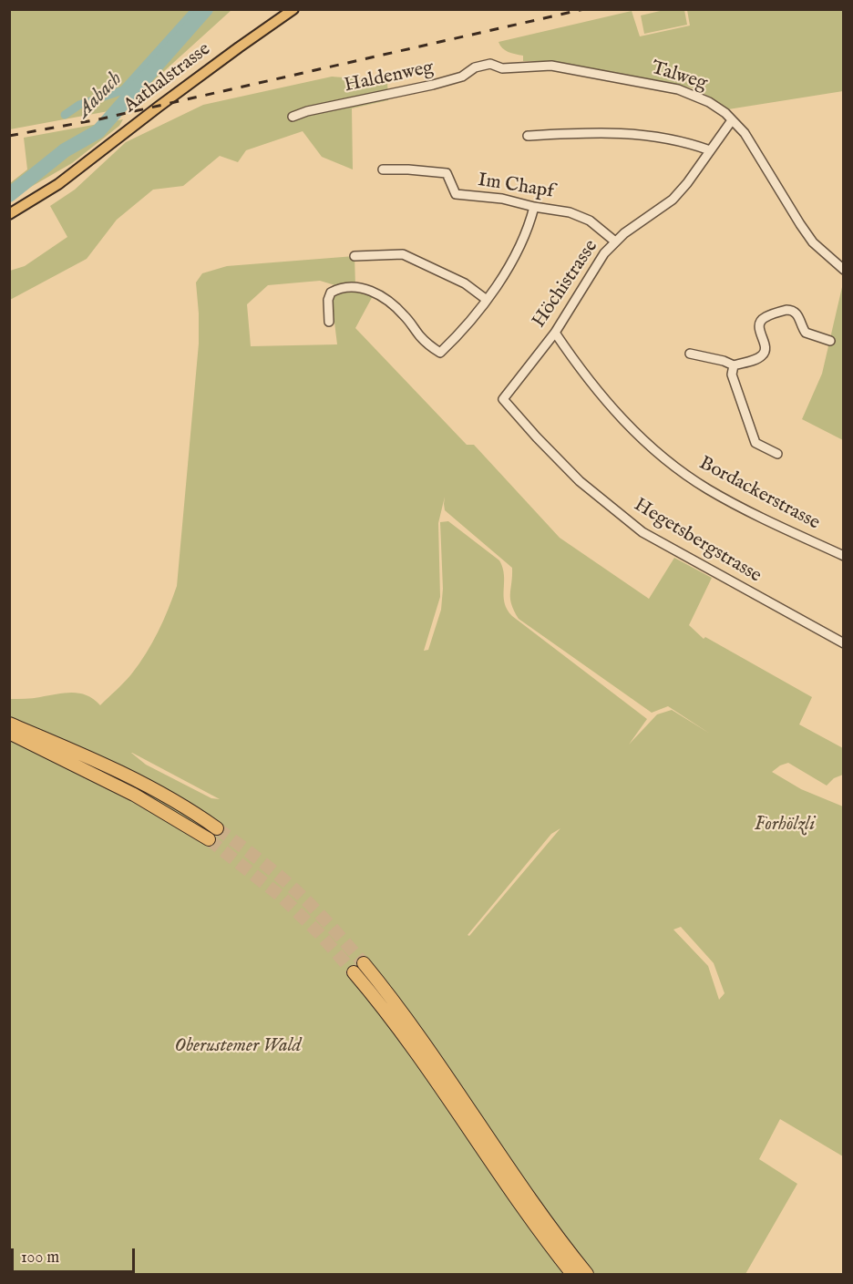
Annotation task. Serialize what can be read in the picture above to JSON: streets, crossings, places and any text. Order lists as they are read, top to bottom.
{
  "streets": {
    "main road": ["Aathalstrasse"],
    "street": [
      "Talweg",
      "Haldenweg",
      "Im Chapf",
      "Höchistrasse",
      "Bordackerstrasse",
      "Hegetsbergstrasse"
    ]
  },
  "crossings": [
    ["Talweg", "Haldenweg"],
    ["Talweg", "Höchistrasse"],
    ["Im Chapf", "Höchistrasse"],
    ["Höchistrasse", "Bordackerstrasse"],
    ["Höchistrasse", "Hegetsbergstrasse"]
  ],
  "water": ["Aabach"],
  "parks": ["Forhölzli", "Oberustemer Wald"],
  "scale_bar": "100 m"
}
